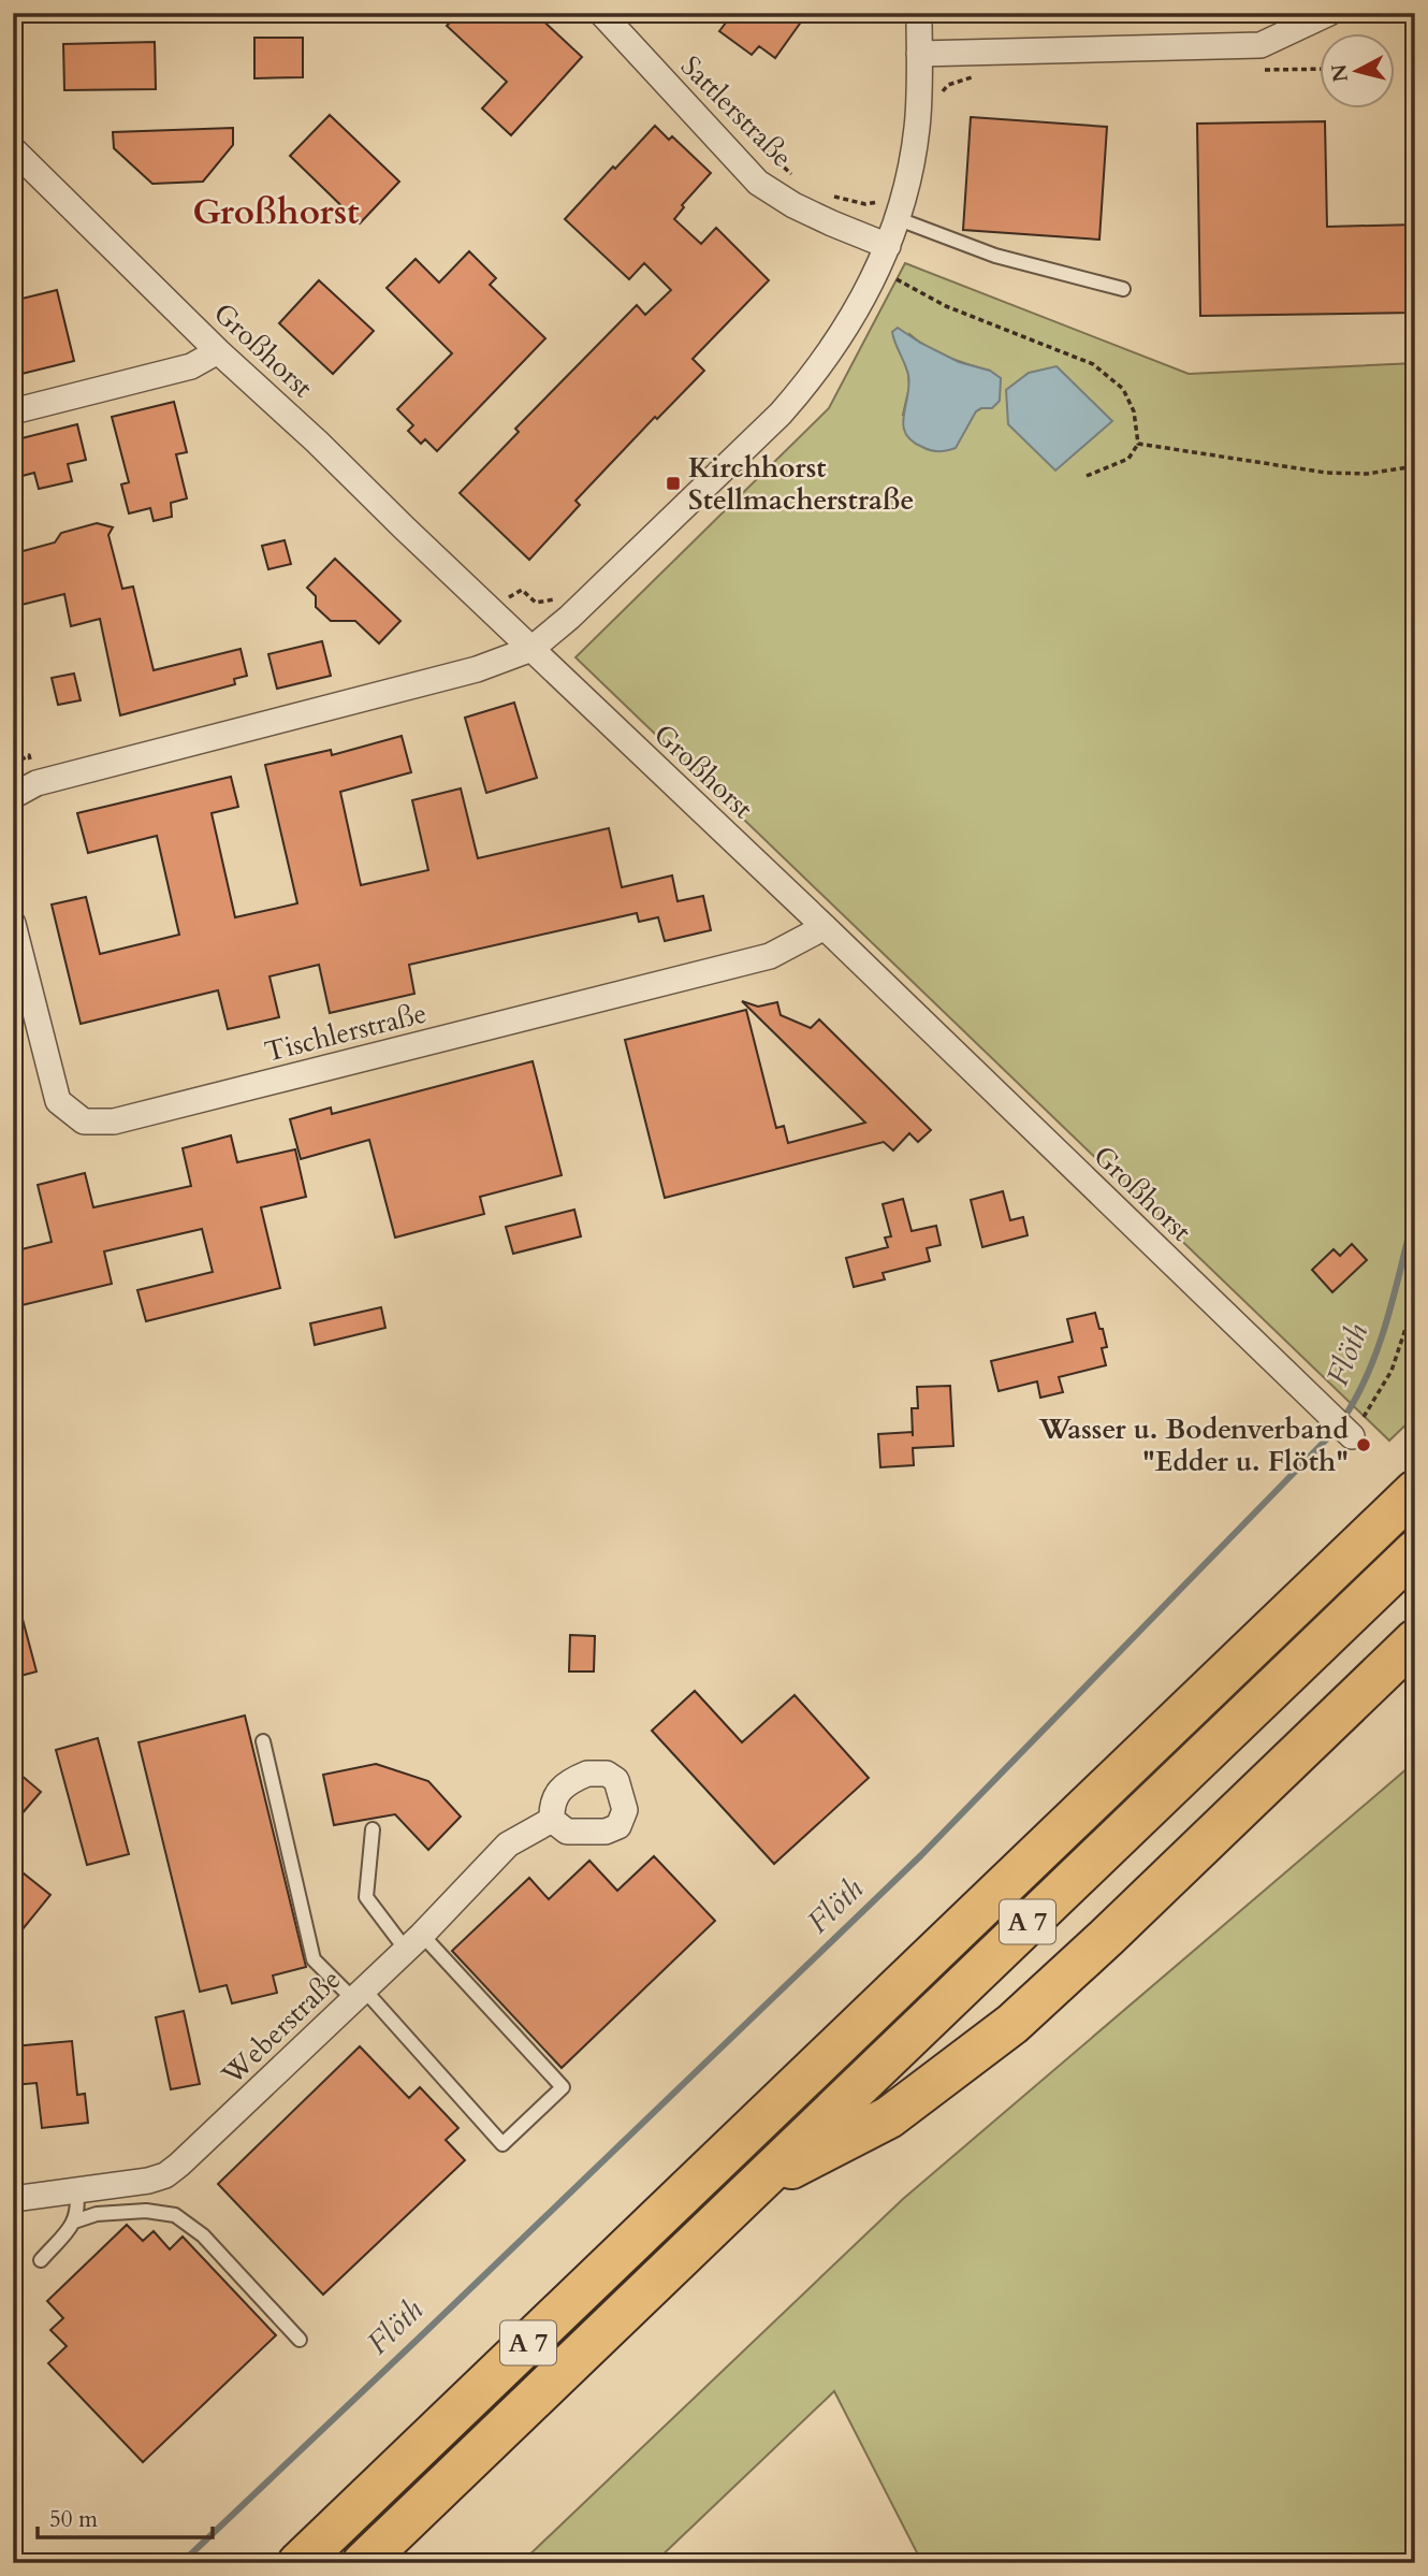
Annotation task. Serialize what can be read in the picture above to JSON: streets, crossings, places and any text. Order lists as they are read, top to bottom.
{
  "streets": {
    "highway": ["A 7"],
    "street": [
      "Sattlerstraße",
      "Großhorst",
      "Tischlerstraße",
      "Weberstraße"
    ]
  },
  "crossings": [
    ["Großhorst", "Tischlerstraße"]
  ],
  "districts": ["Großhorst"],
  "water": ["Flöth"],
  "places": {
    "transit": ["Kirchhorst Stellmacherstraße"],
    "other": ["Wasser u. Bodenverband \"Edder u. Flöth\""]
  },
  "scale_bar": "50 m",
  "north": "left"
}
